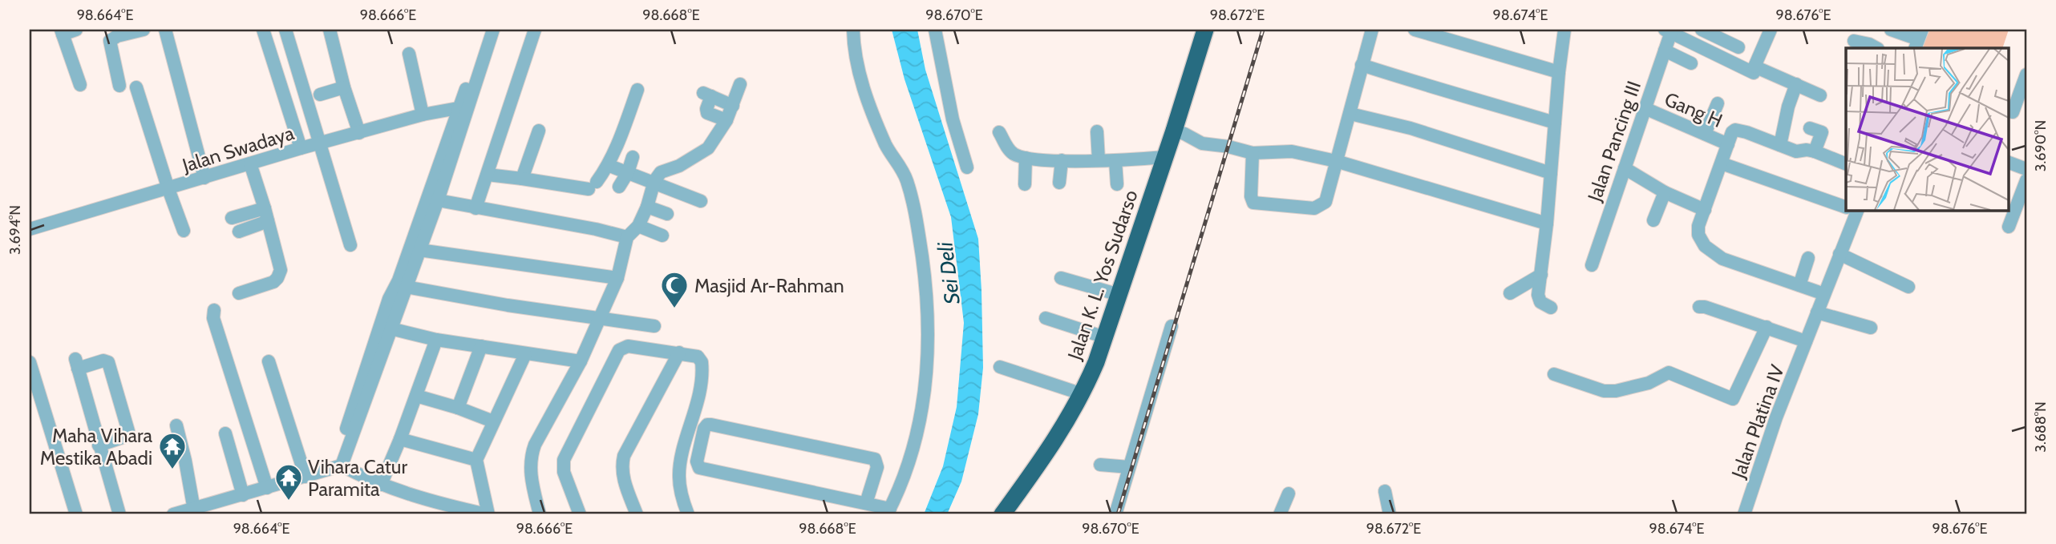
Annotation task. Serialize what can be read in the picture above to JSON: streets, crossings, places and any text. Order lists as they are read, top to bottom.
{
  "streets": {
    "highway": ["Jalan K. L. Yos Sudarso"],
    "street": [
      "Gang H",
      "Jalan Pancing III",
      "Jalan Swadaya",
      "Jalan Platina IV"
    ]
  },
  "crossings": [
    ["Gang H", "Jalan Pancing III"]
  ],
  "water": ["Sei Deli"],
  "places": {
    "mosque": ["Masjid Ar-Rahman"],
    "temple": ["Maha Vihara Mestika Abadi", "Vihara Catur Paramita"]
  },
  "coordinates": [
    "98.664°E",
    "98.666°E",
    "98.668°E",
    "98.670°E",
    "98.672°E",
    "98.674°E",
    "98.676°E",
    "3.690°N",
    "3.694°N",
    "3.688°N"
  ]
}
